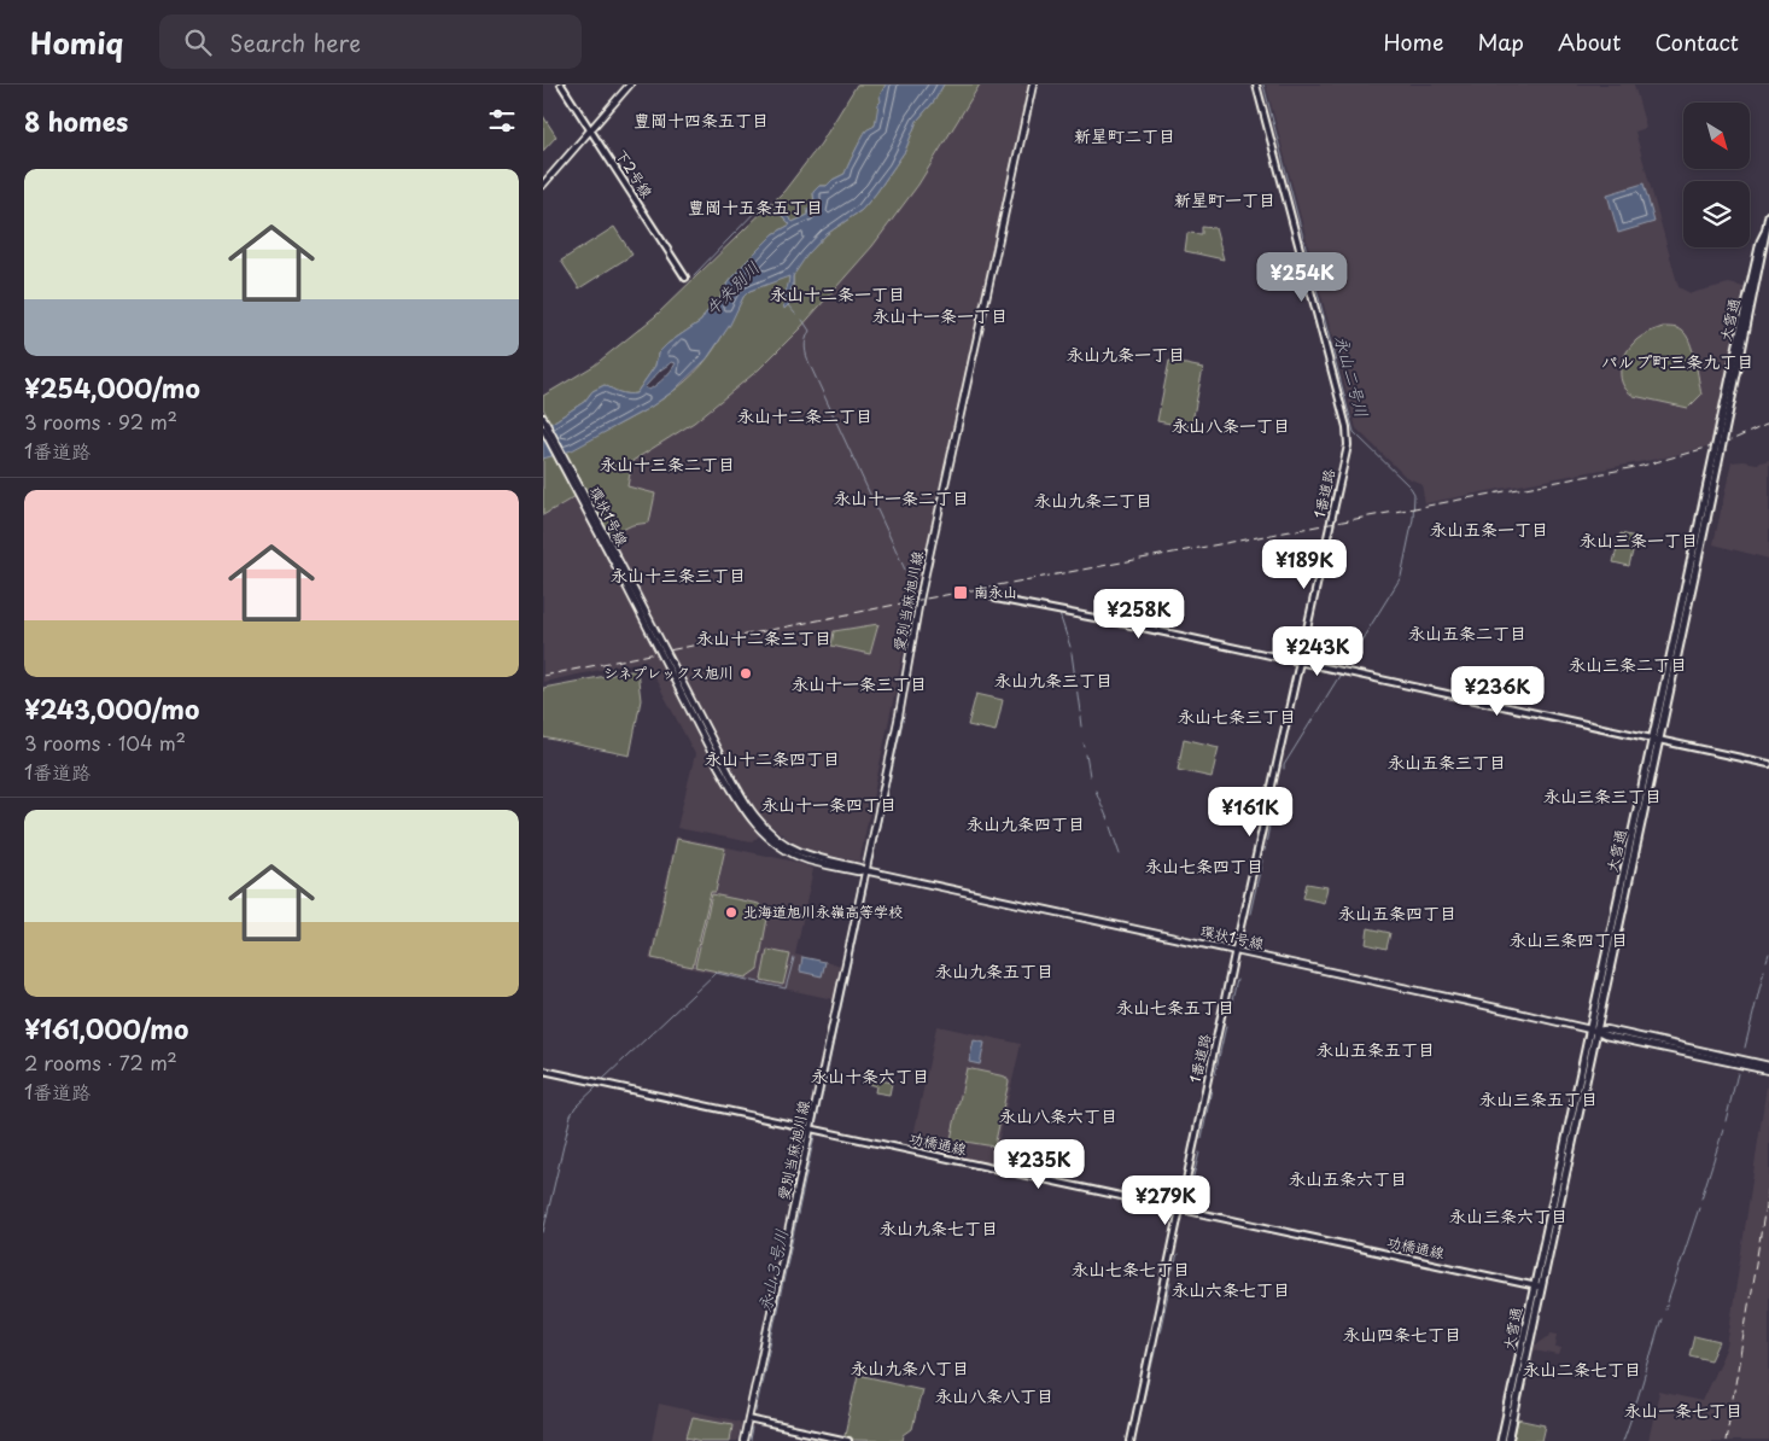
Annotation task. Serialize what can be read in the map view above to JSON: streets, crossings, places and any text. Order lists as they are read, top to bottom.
{
  "streets": {
    "highway": ["大雪通"],
    "main road": ["環状1号線", "愛別当麻旭川線"],
    "street": ["下2号線", "1番道路", "功橋通線"]
  },
  "crossings": [
    ["大雪通", "環状1号線"],
    ["大雪通", "功橋通線"],
    ["1番道路", "環状1号線"],
    ["1番道路", "功橋通線"],
    ["環状1号線", "愛別当麻旭川線"],
    ["愛別当麻旭川線", "功橋通線"]
  ],
  "districts": [
    "豊岡十四条五丁目",
    "新星町二丁目",
    "新星町一丁目",
    "豊岡十五条五丁目",
    "永山十二条一丁目",
    "永山十一条一丁目",
    "永山九条一丁目",
    "パルプ町三条九丁目",
    "永山十二条二丁目",
    "永山八条一丁目",
    "永山十三条二丁目",
    "永山十一条二丁目",
    "永山九条二丁目",
    "永山五条一丁目",
    "永山三条一丁目",
    "永山十三条三丁目",
    "永山五条二丁目",
    "永山十二条三丁目",
    "永山三条二丁目",
    "永山九条三丁目",
    "永山十一条三丁目",
    "永山七条三丁目",
    "永山十二条四丁目",
    "永山五条三丁目",
    "永山三条三丁目",
    "永山十一条四丁目",
    "永山九条四丁目",
    "永山七条四丁目",
    "永山五条四丁目",
    "永山三条四丁目",
    "永山九条五丁目",
    "永山七条五丁目",
    "永山五条五丁目",
    "永山十条六丁目",
    "永山三条五丁目",
    "永山八条六丁目",
    "永山五条六丁目",
    "永山三条六丁目",
    "永山九条七丁目",
    "永山七条七丁目",
    "永山六条七丁目",
    "永山四条七丁目",
    "永山九条八丁目",
    "永山二条七丁目",
    "永山八条八丁目",
    "永山一条七丁目"
  ],
  "water": ["牛朱別川", "永山二号川", "永山３号川"],
  "places": {
    "transit": ["南永山"],
    "other": ["シネプレックス旭川", "北海道旭川永嶺高等学校"]
  },
  "north": "bottom right",
  "page": {
    "header": "Homiq",
    "search": "Search here",
    "nav": [
      "Home",
      "Map",
      "About",
      "Contact"
    ],
    "heading": "8 homes",
    "list": [
      {
        "name": "¥254,000/mo",
        "note": "3 rooms · 92 m² · 1番道路"
      },
      {
        "name": "¥243,000/mo",
        "note": "3 rooms · 104 m² · 1番道路"
      },
      {
        "name": "¥161,000/mo",
        "note": "2 rooms · 72 m² · 1番道路"
      }
    ],
    "price": [
      "¥254K",
      "¥189K",
      "¥258K",
      "¥243K",
      "¥236K",
      "¥161K",
      "¥235K",
      "¥279K"
    ]
  }
}
